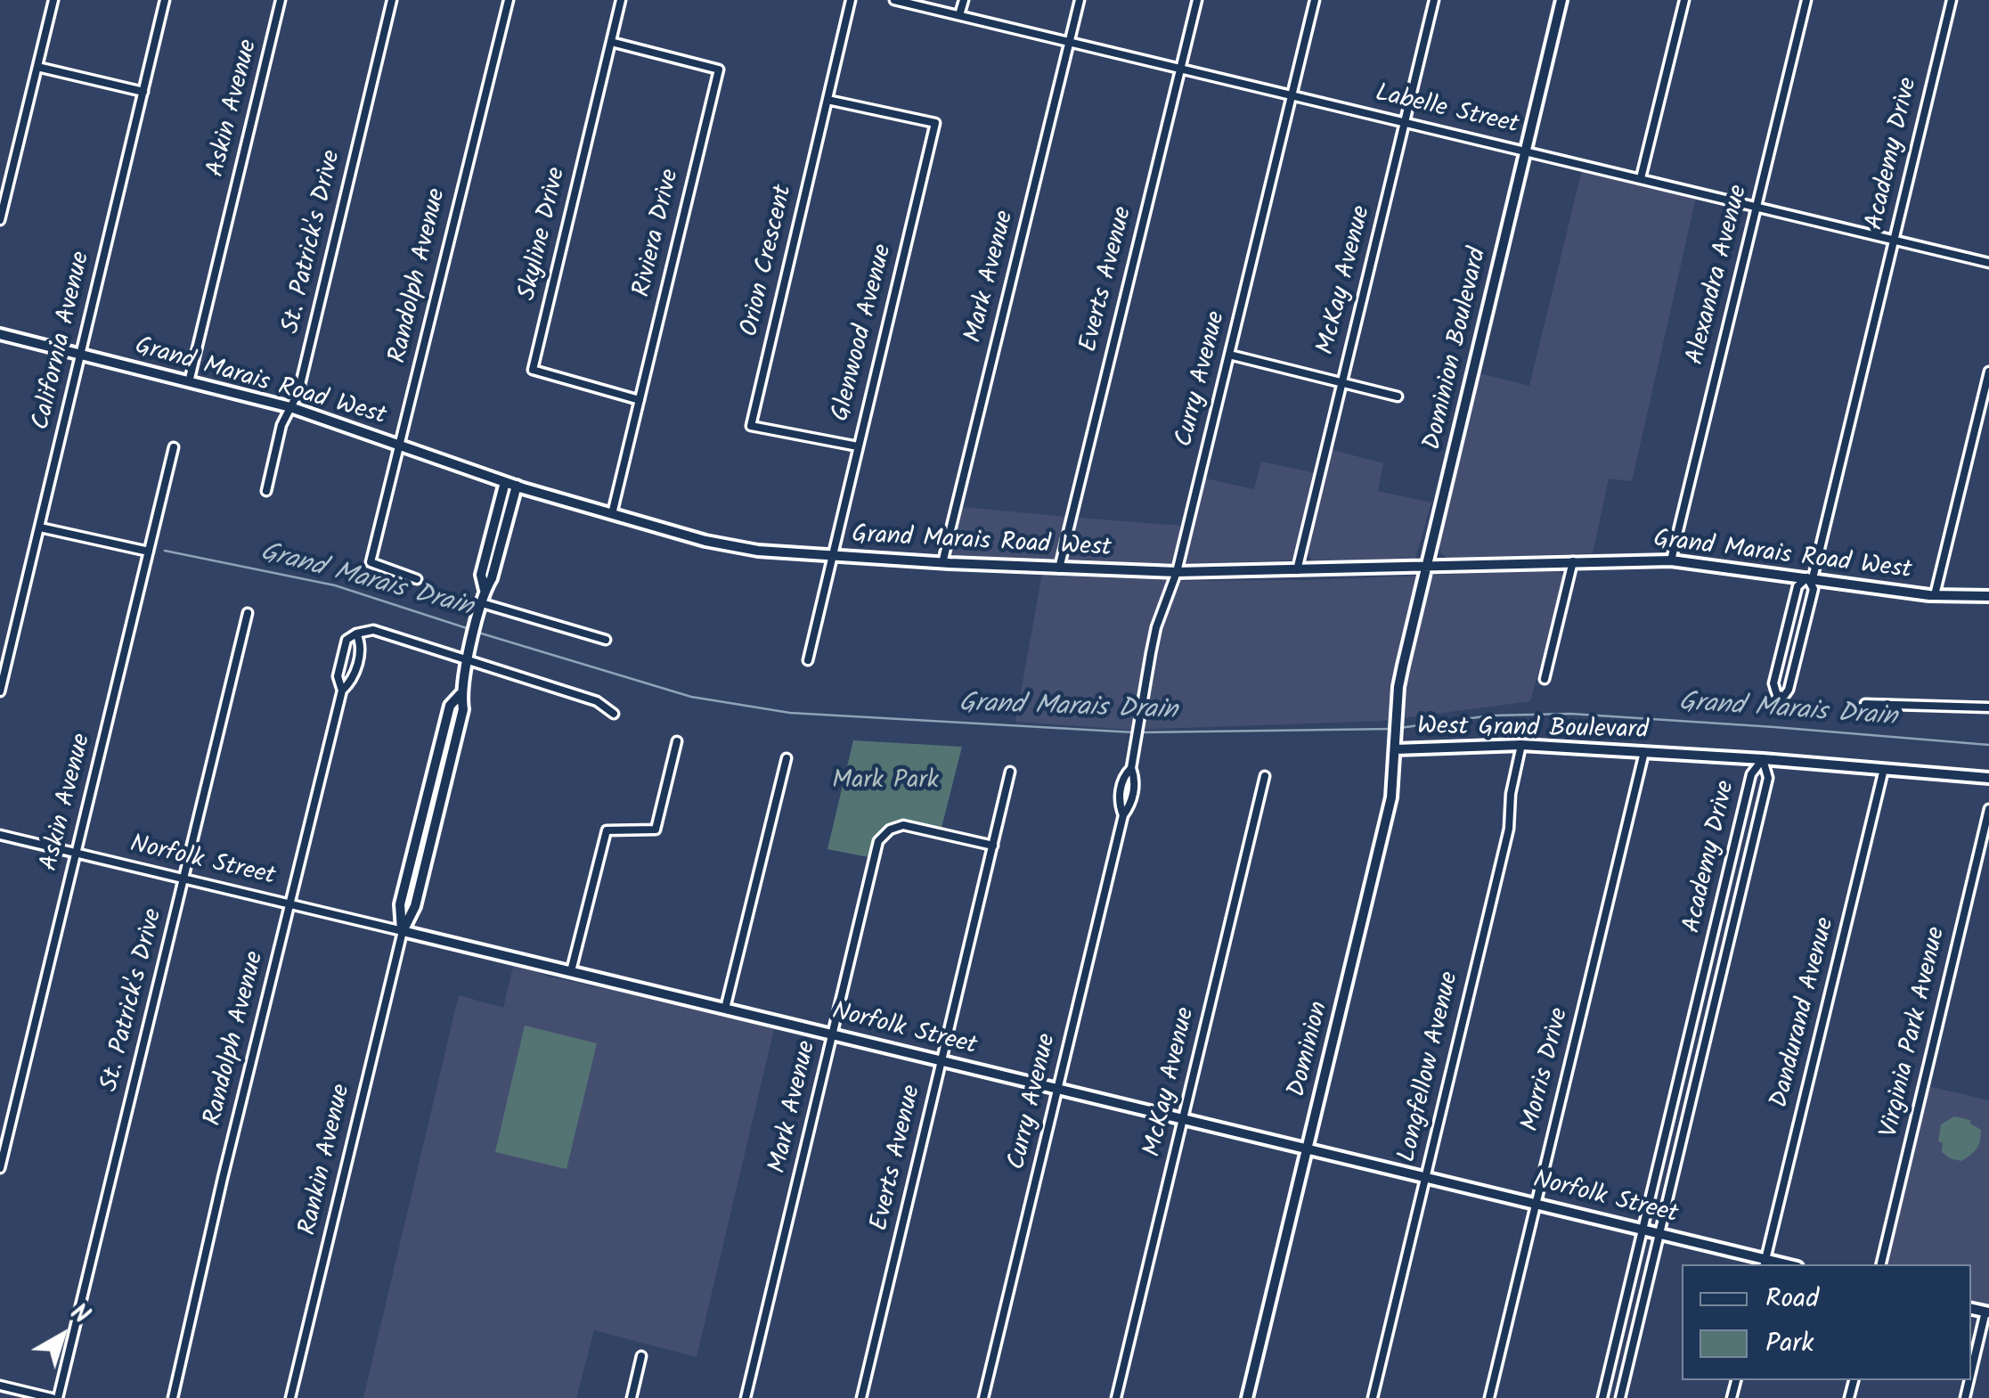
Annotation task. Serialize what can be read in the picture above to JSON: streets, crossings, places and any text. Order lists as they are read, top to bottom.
{
  "streets": {
    "street": [
      "Askin Avenue",
      "Labelle Street",
      "Academy Drive",
      "Riviera Drive",
      "Skyline Drive",
      "St. Patrick's Drive",
      "Orion Crescent",
      "Alexandra Avenue",
      "Randolph Avenue",
      "Mark Avenue",
      "Everts Avenue",
      "McKay Avenue",
      "Glenwood Avenue",
      "California Avenue",
      "Dominion Boulevard",
      "Curry Avenue",
      "Grand Marais Road West",
      "West Grand Boulevard",
      "Norfolk Street",
      "Dandurand Avenue",
      "Virginia Park Avenue",
      "Dominion",
      "Longfellow Avenue",
      "Morris Drive",
      "Rankin Avenue"
    ]
  },
  "crossings": [
    ["Askin Avenue", "Grand Marais Road West"],
    ["Askin Avenue", "Norfolk Street"],
    ["Labelle Street", "Academy Drive"],
    ["Labelle Street", "Alexandra Avenue"],
    ["Labelle Street", "Mark Avenue"],
    ["Labelle Street", "Everts Avenue"],
    ["Labelle Street", "McKay Avenue"],
    ["Labelle Street", "Dominion Boulevard"],
    ["Labelle Street", "Curry Avenue"],
    ["Academy Drive", "Grand Marais Road West"],
    ["Academy Drive", "West Grand Boulevard"],
    ["Academy Drive", "Norfolk Street"],
    ["Riviera Drive", "Skyline Drive"],
    ["Riviera Drive", "Grand Marais Road West"],
    ["St. Patrick's Drive", "Grand Marais Road West"],
    ["St. Patrick's Drive", "Norfolk Street"],
    ["Orion Crescent", "Glenwood Avenue"],
    ["Alexandra Avenue", "Grand Marais Road West"],
    ["Randolph Avenue", "Grand Marais Road West"],
    ["Randolph Avenue", "Norfolk Street"],
    ["Mark Avenue", "Everts Avenue"],
    ["Mark Avenue", "Grand Marais Road West"],
    ["Mark Avenue", "Norfolk Street"],
    ["Everts Avenue", "Grand Marais Road West"],
    ["Everts Avenue", "Norfolk Street"],
    ["McKay Avenue", "Grand Marais Road West"],
    ["McKay Avenue", "Norfolk Street"],
    ["Glenwood Avenue", "Grand Marais Road West"],
    ["California Avenue", "Grand Marais Road West"],
    ["Dominion Boulevard", "Grand Marais Road West"],
    ["Dominion Boulevard", "Dominion"],
    ["Curry Avenue", "Grand Marais Road West"],
    ["Curry Avenue", "Norfolk Street"],
    ["Grand Marais Road West", "Rankin Avenue"],
    ["West Grand Boulevard", "Dandurand Avenue"],
    ["West Grand Boulevard", "Dominion"],
    ["West Grand Boulevard", "Longfellow Avenue"],
    ["West Grand Boulevard", "Morris Drive"],
    ["Norfolk Street", "Dandurand Avenue"],
    ["Norfolk Street", "Dominion"],
    ["Norfolk Street", "Longfellow Avenue"],
    ["Norfolk Street", "Morris Drive"],
    ["Norfolk Street", "Rankin Avenue"]
  ],
  "water": ["Grand Marais Drain"],
  "parks": ["Mark Park"],
  "legend": ["Road", "Park"],
  "north": "top right"
}
